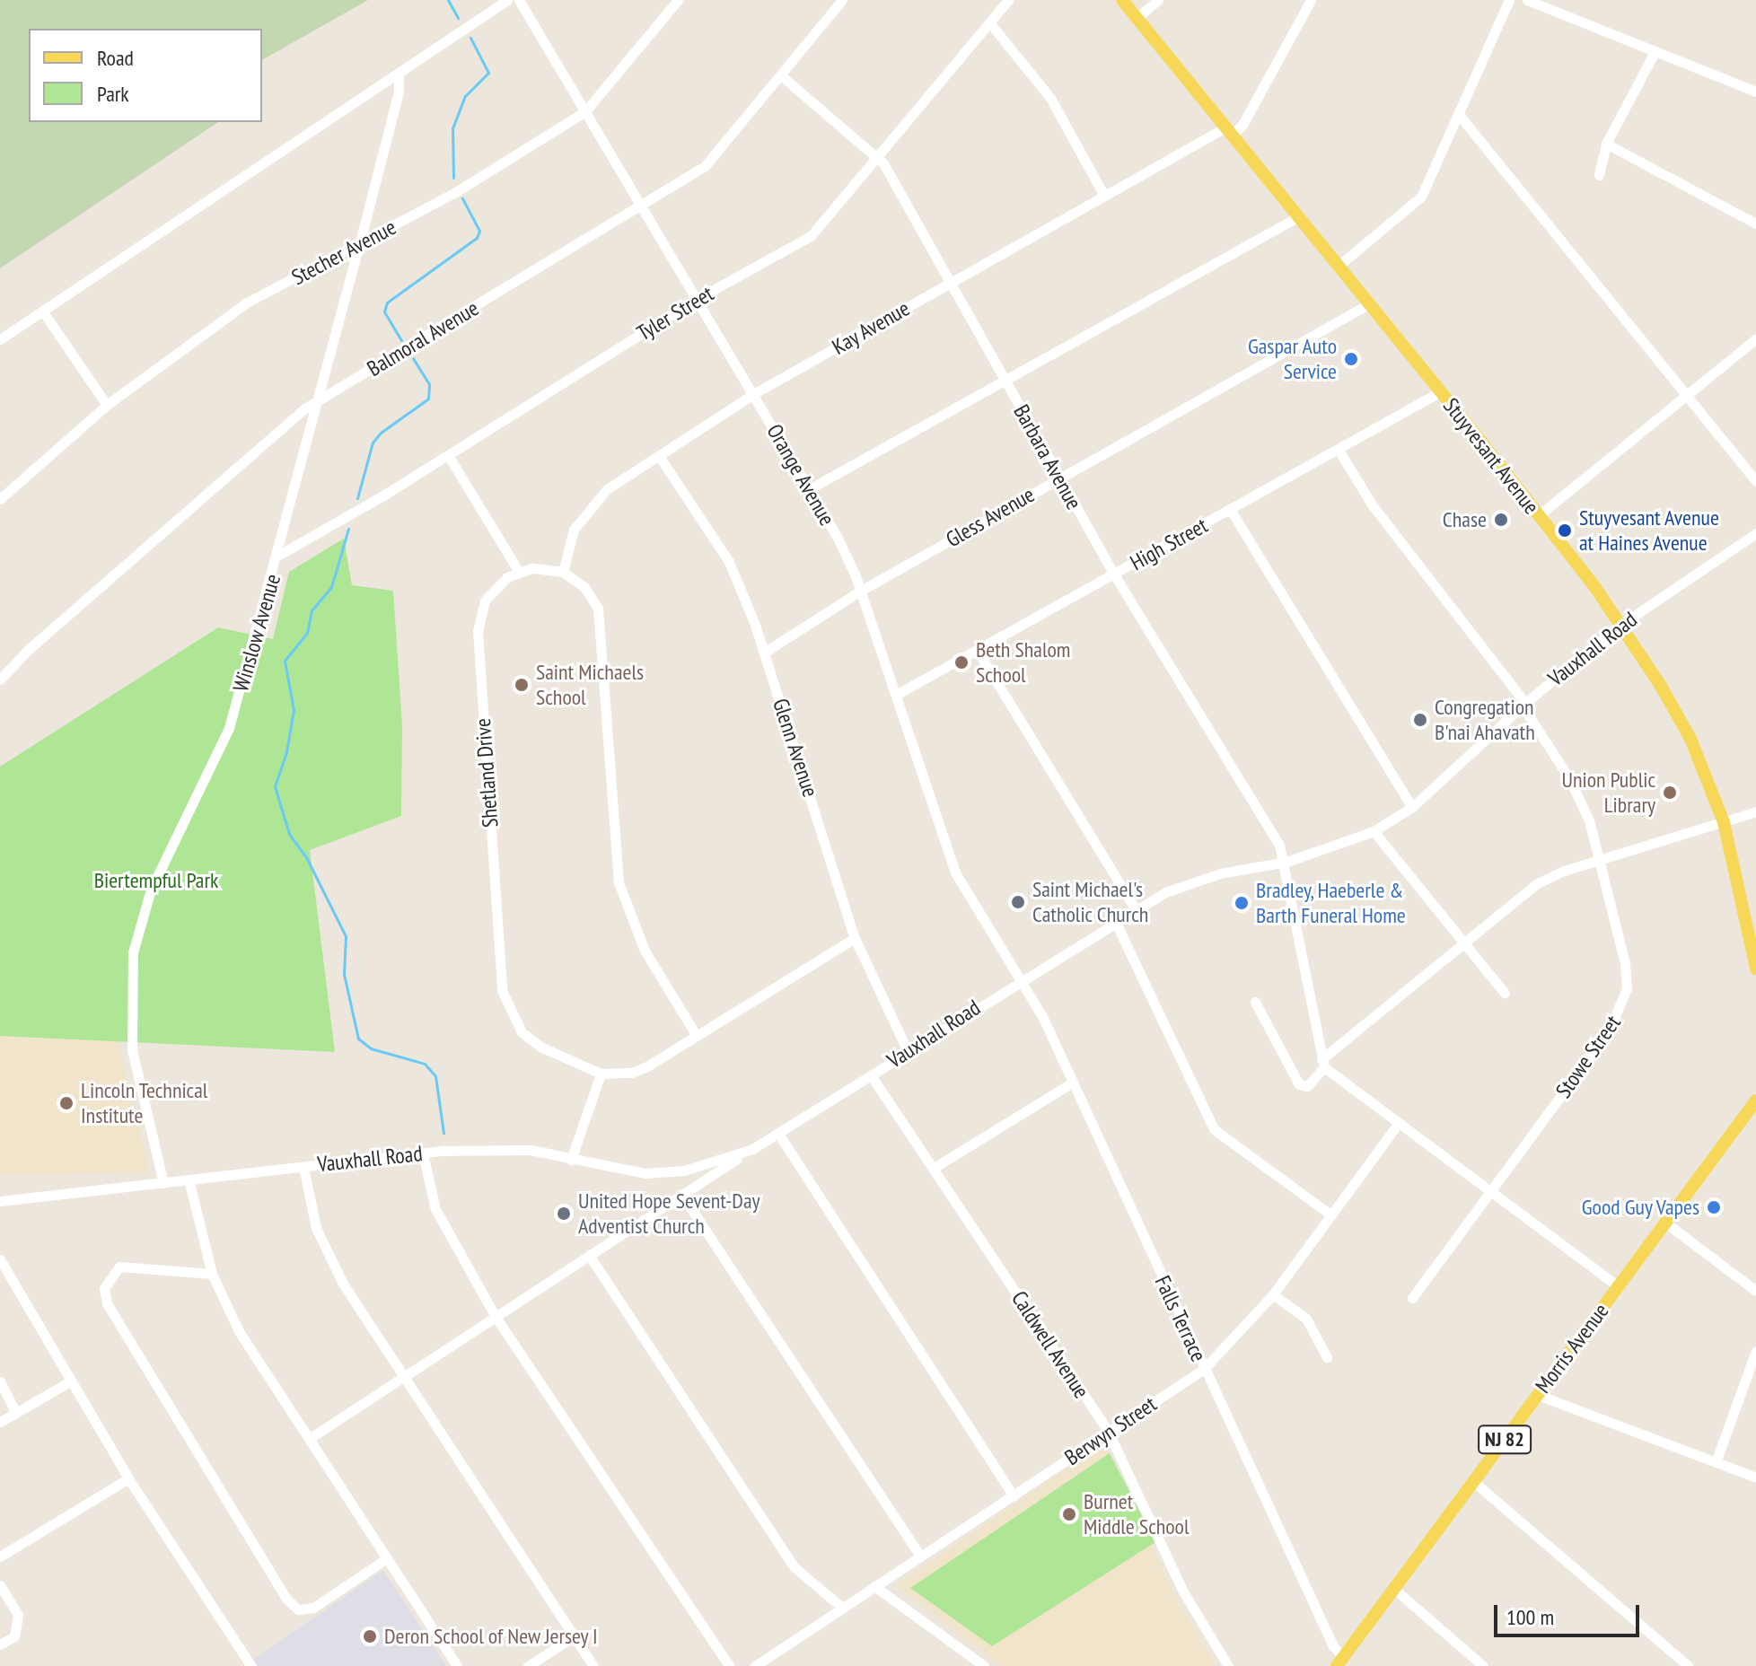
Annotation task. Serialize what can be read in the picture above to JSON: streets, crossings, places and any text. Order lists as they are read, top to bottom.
{
  "streets": {
    "main road": ["Stuyvesant Avenue", "Morris Avenue", "NJ 82"],
    "street": [
      "Stecher Avenue",
      "Tyler Street",
      "Kay Avenue",
      "Balmoral Avenue",
      "Barbara Avenue",
      "Orange Avenue",
      "Gless Avenue",
      "High Street",
      "Winslow Avenue",
      "Vauxhall Road",
      "Glenn Avenue",
      "Shetland Drive",
      "Stowe Street",
      "Falls Terrace",
      "Caldwell Avenue",
      "Berwyn Street"
    ]
  },
  "crossings": [
    ["Stecher Avenue", "Orange Avenue"],
    ["Stecher Avenue", "Winslow Avenue"],
    ["Tyler Street", "Barbara Avenue"],
    ["Tyler Street", "Orange Avenue"],
    ["Tyler Street", "Winslow Avenue"],
    ["Kay Avenue", "Stuyvesant Avenue"],
    ["Kay Avenue", "Barbara Avenue"],
    ["Kay Avenue", "Orange Avenue"],
    ["Kay Avenue", "Glenn Avenue"],
    ["Balmoral Avenue", "Barbara Avenue"],
    ["Balmoral Avenue", "Orange Avenue"],
    ["Balmoral Avenue", "Winslow Avenue"],
    ["Stuyvesant Avenue", "Gless Avenue"],
    ["Stuyvesant Avenue", "High Street"],
    ["Stuyvesant Avenue", "Vauxhall Road"],
    ["Barbara Avenue", "Gless Avenue"],
    ["Barbara Avenue", "High Street"],
    ["Barbara Avenue", "Vauxhall Road"],
    ["Orange Avenue", "Gless Avenue"],
    ["Orange Avenue", "High Street"],
    ["Orange Avenue", "Vauxhall Road"],
    ["Orange Avenue", "Falls Terrace"],
    ["Gless Avenue", "Glenn Avenue"],
    ["High Street", "Stowe Street"],
    ["Winslow Avenue", "Vauxhall Road"],
    ["Vauxhall Road", "Glenn Avenue"],
    ["Vauxhall Road", "Stowe Street"],
    ["Vauxhall Road", "Falls Terrace"],
    ["Vauxhall Road", "Caldwell Avenue"],
    ["Falls Terrace", "Morris Avenue"],
    ["Falls Terrace", "Berwyn Street"],
    ["Caldwell Avenue", "Berwyn Street"]
  ],
  "parks": ["Biertempful Park"],
  "places": [
    "Gaspar Auto Service",
    "Chase",
    "Stuyvesant Avenue at Haines Avenue",
    "Beth Shalom School",
    "Saint Michaels School",
    "Congregation B'nai Ahavath",
    "Union Public Library",
    "Saint Michael's Catholic Church",
    "Bradley, Haeberle & Barth Funeral Home",
    "Lincoln Technical Institute",
    "Good Guy Vapes",
    "United Hope Sevent-Day Adventist Church",
    "Burnet Middle School",
    "Deron School of New Jersey I"
  ],
  "legend": ["Road", "Park"],
  "scale_bar": "100 m"
}
